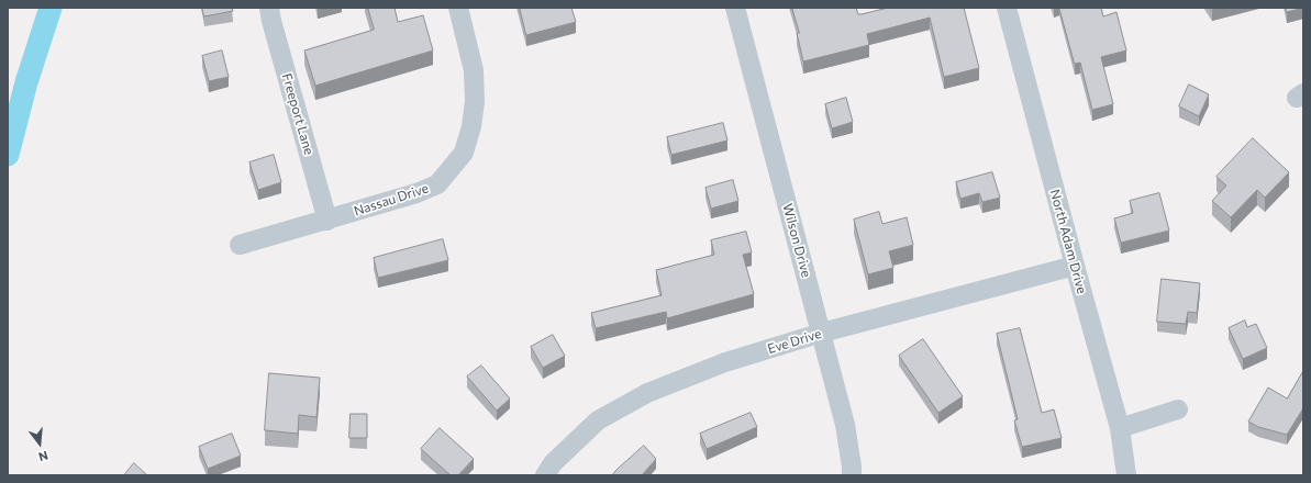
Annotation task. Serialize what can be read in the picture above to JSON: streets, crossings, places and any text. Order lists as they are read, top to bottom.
{
  "streets": {
    "street": [
      "Freeport Lane",
      "Nassau Drive",
      "Wilson Drive",
      "North Adam Drive",
      "Eve Drive"
    ]
  },
  "crossings": [
    ["Freeport Lane", "Nassau Drive"],
    ["Wilson Drive", "Eve Drive"],
    ["North Adam Drive", "Eve Drive"]
  ],
  "north": "bottom"
}
